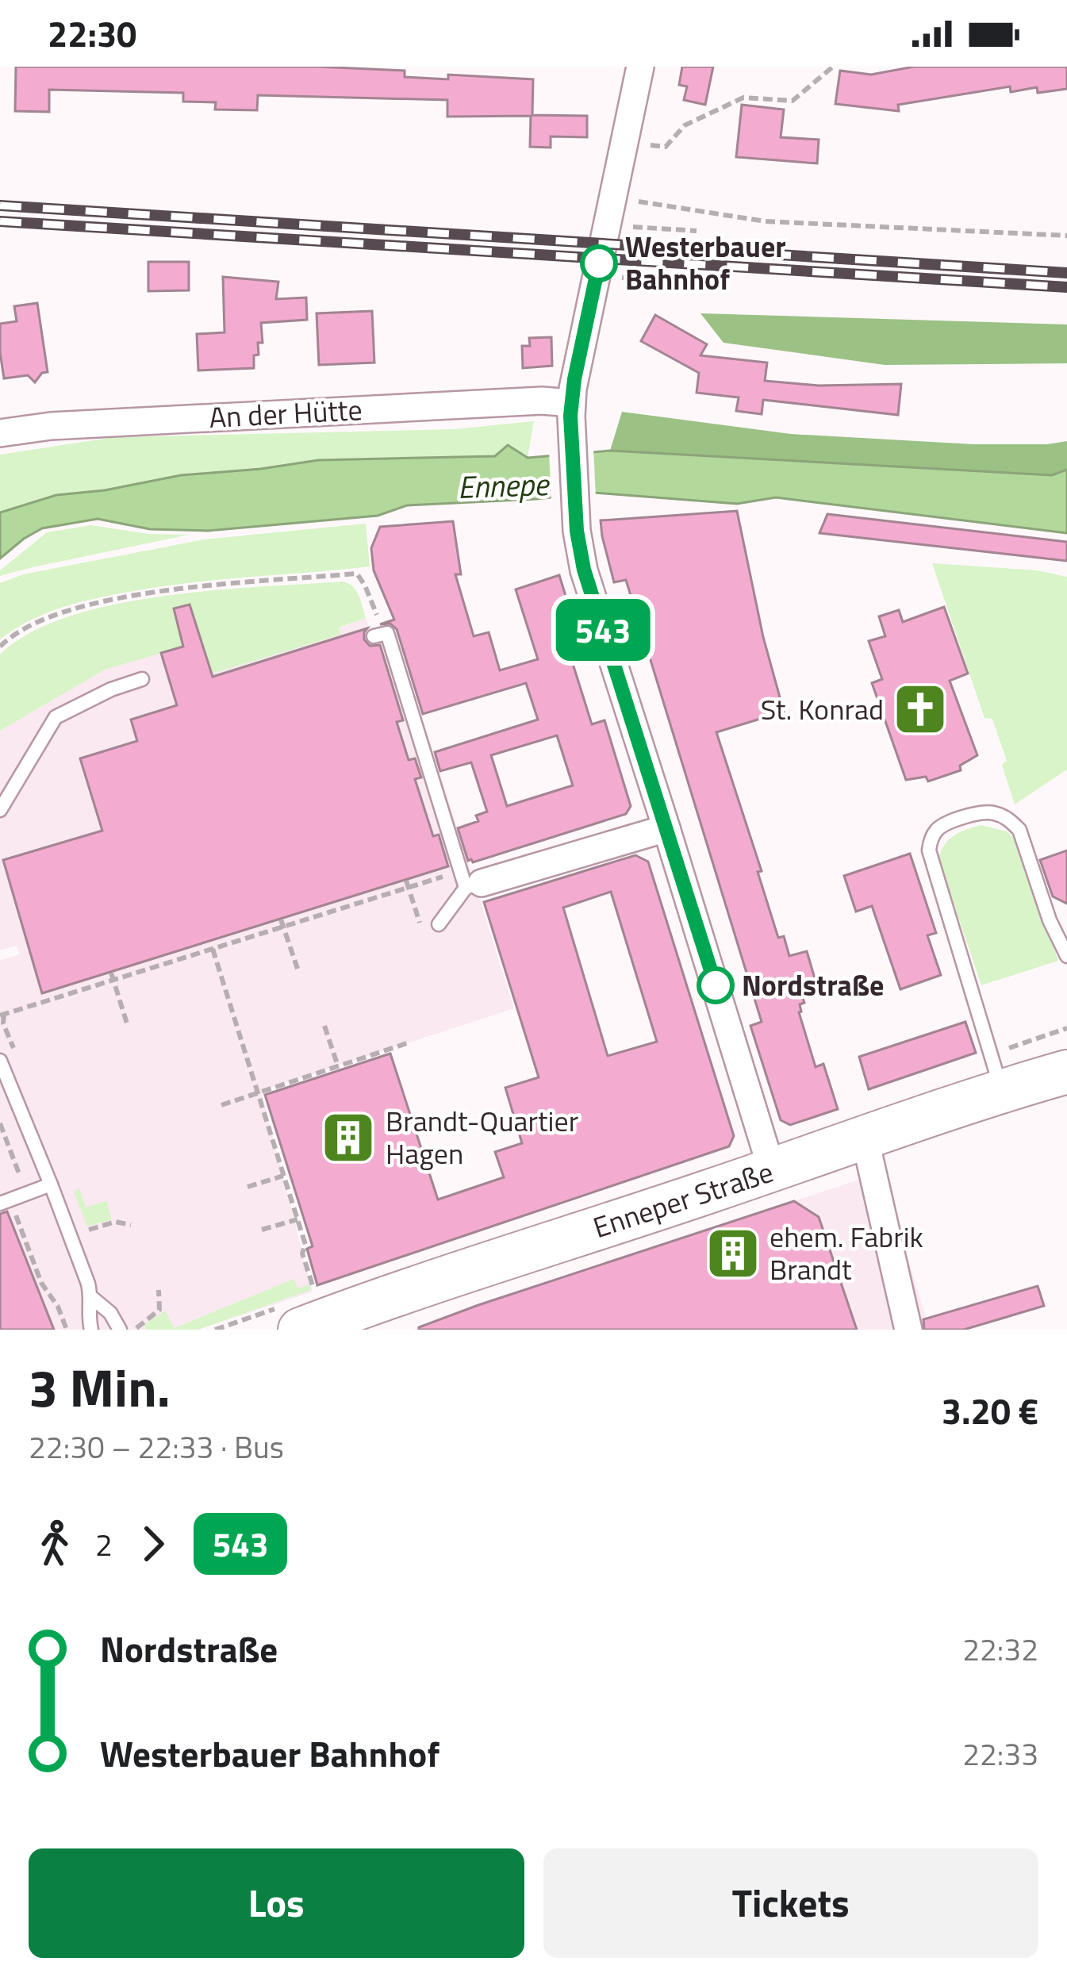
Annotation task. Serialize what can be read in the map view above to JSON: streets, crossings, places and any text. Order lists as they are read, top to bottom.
{
  "streets": {
    "main road": ["Enneper Straße"],
    "street": ["An der Hütte"]
  },
  "water": ["Ennepe"],
  "places": {
    "other": ["Westerbauer Bahnhof", "Nordstraße"],
    "church": ["St. Konrad"],
    "building": ["Brandt-Quartier Hagen", "ehem. Fabrik Brandt"]
  },
  "lines": ["bus line 543"],
  "page": {
    "status": "22:30",
    "on_map": "543",
    "heading": ["3 Min.", "22:30 – 22:33 · Bus", "3.20 €"],
    "legs": ["2", "543"],
    "list": [
      {
        "name": "Nordstraße",
        "value": "22:32"
      },
      {
        "name": "Westerbauer Bahnhof",
        "value": "22:33"
      }
    ],
    "buttons": ["Los", "Tickets"]
  }
}
